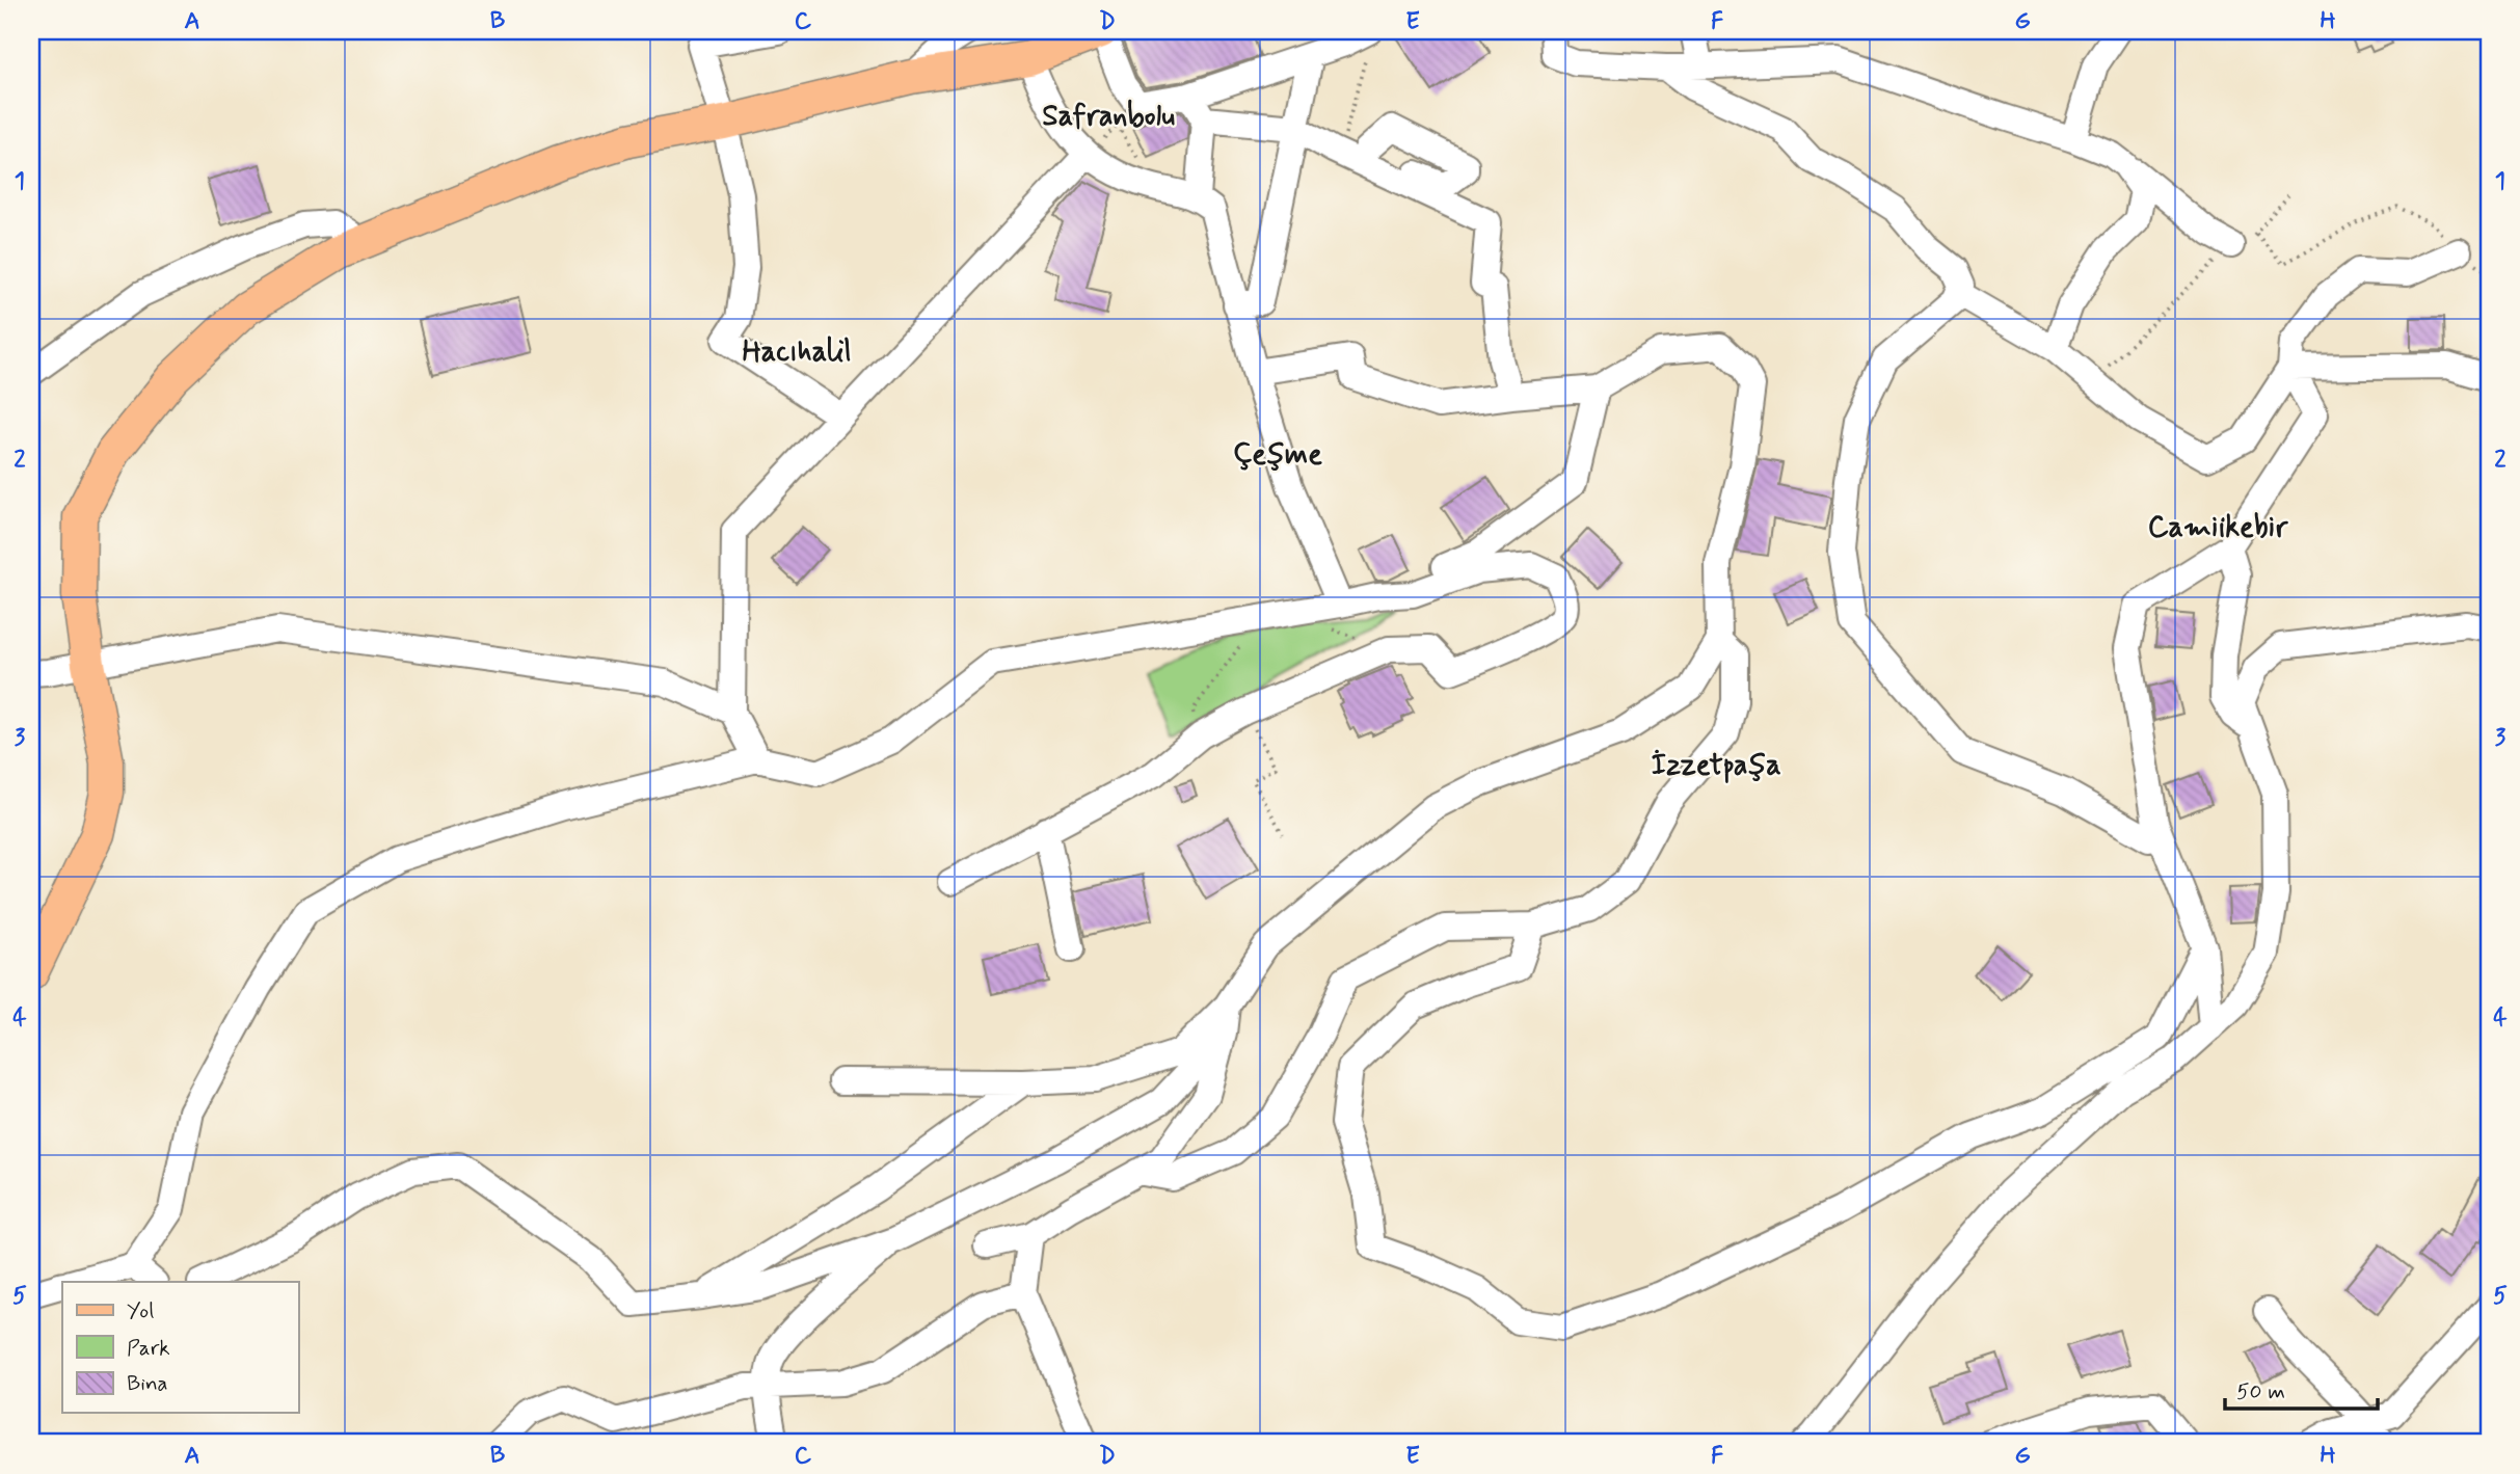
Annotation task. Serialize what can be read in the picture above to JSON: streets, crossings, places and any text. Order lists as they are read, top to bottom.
{
  "districts": [
    "Safranbolu",
    "Hacıhalil",
    "Çeşme",
    "Camiikebir",
    "İzzetpaşa"
  ],
  "legend": ["Yol", "Park", "Bina"],
  "scale_bar": "50 m",
  "grid": {
    "columns": [
      "A",
      "B",
      "C",
      "D",
      "E",
      "F",
      "G",
      "H"
    ],
    "rows": [
      "1",
      "2",
      "3",
      "4",
      "5"
    ]
  }
}
